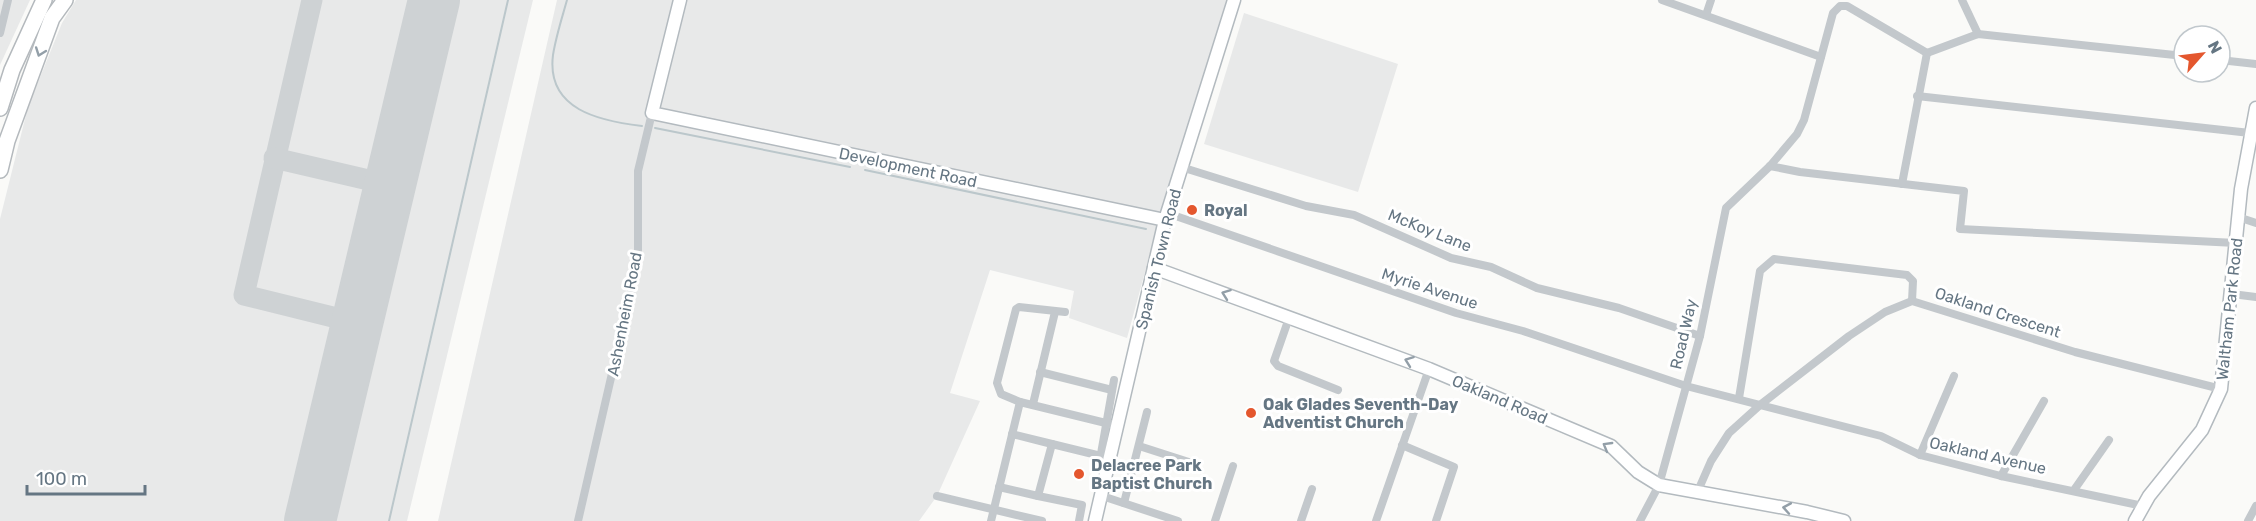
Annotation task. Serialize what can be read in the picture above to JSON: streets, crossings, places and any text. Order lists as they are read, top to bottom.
{
  "streets": {
    "street": [
      "Development Road",
      "McKoy Lane",
      "Spanish Town Road",
      "Myrie Avenue",
      "Waltham Park Road",
      "Oakland Crescent",
      "Ashenheim Road",
      "Road Way",
      "Oakland Road",
      "Oakland Avenue"
    ]
  },
  "crossings": [
    ["Development Road", "Spanish Town Road"],
    ["Development Road", "Myrie Avenue"],
    ["Development Road", "Ashenheim Road"],
    ["McKoy Lane", "Spanish Town Road"],
    ["McKoy Lane", "Road Way"],
    ["Spanish Town Road", "Myrie Avenue"],
    ["Spanish Town Road", "Oakland Road"],
    ["Myrie Avenue", "Road Way"],
    ["Myrie Avenue", "Oakland Avenue"],
    ["Waltham Park Road", "Oakland Crescent"],
    ["Waltham Park Road", "Oakland Avenue"],
    ["Oakland Crescent", "Oakland Road"],
    ["Oakland Crescent", "Oakland Avenue"],
    ["Road Way", "Oakland Road"]
  ],
  "one_way": ["Oakland Road"],
  "places": ["Royal", "Oak Glades Seventh-Day Adventist Church", "Delacree Park Baptist Church"],
  "scale_bar": "100 m",
  "north": "top right"
}
